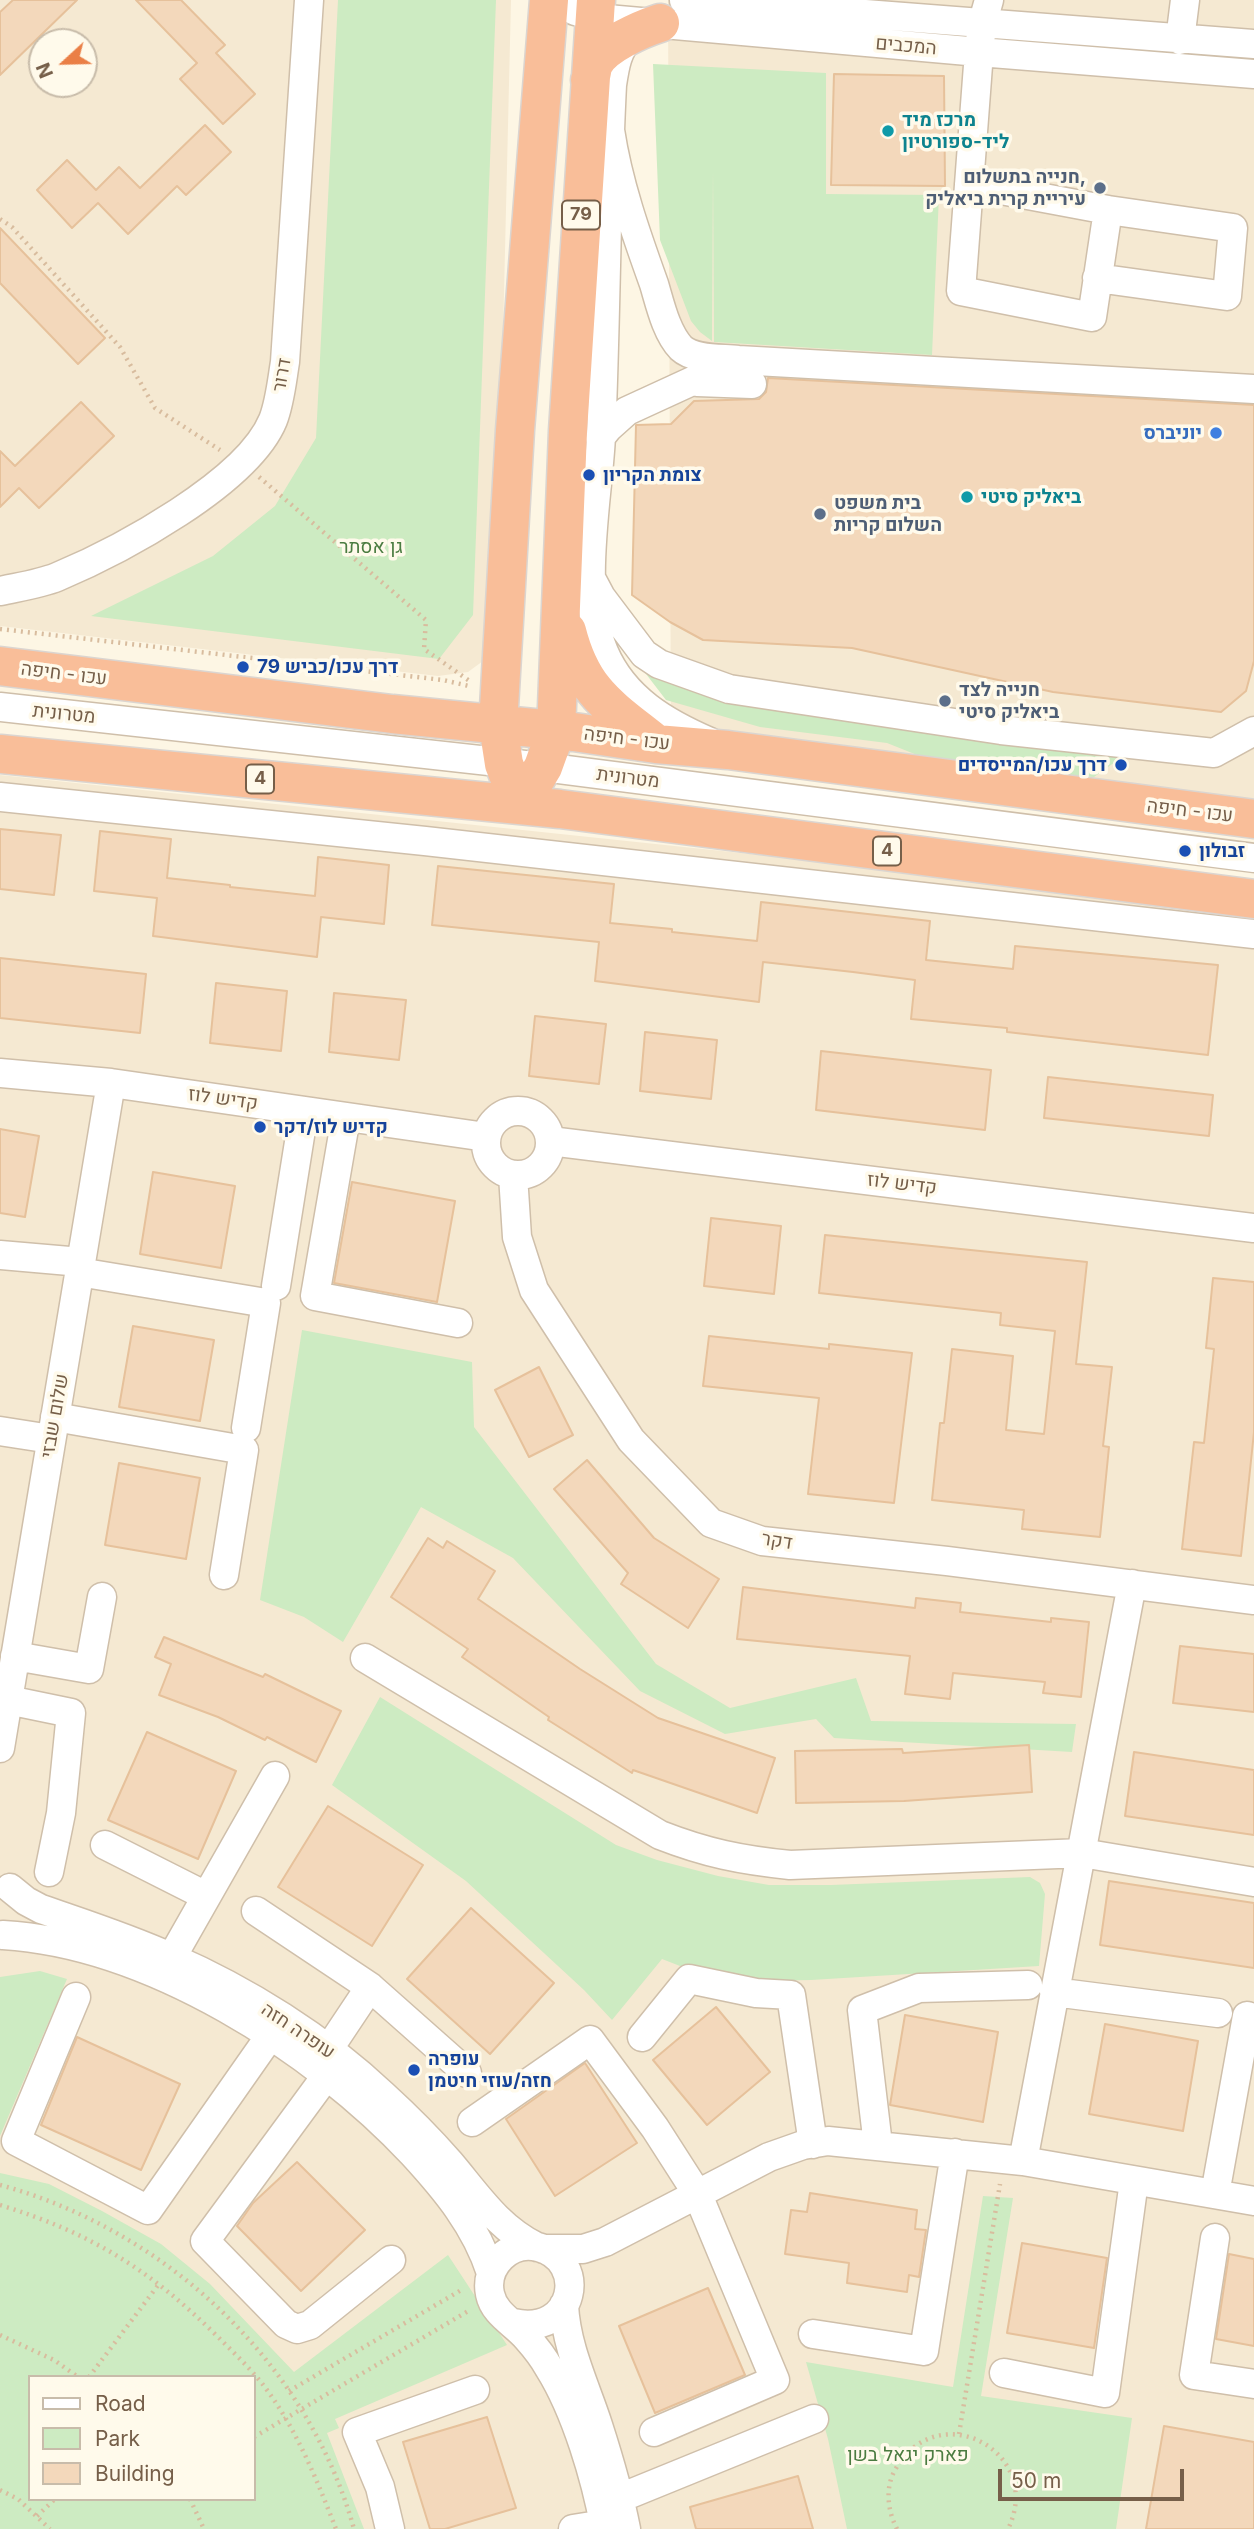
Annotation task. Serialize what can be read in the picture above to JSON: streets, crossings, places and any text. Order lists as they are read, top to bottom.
{
  "streets": {
    "highway": ["79", "עכו - חיפה", "4"],
    "street": [
      "המכבים",
      "דרור",
      "מטרונית",
      "קדיש לוז",
      "שלום שבזי",
      "דקר",
      "עופרה חזה"
    ]
  },
  "crossings": [
    ["המכבים", "79"],
    ["79", "עכו - חיפה"],
    ["79", "מטרונית"],
    ["79", "4"],
    ["קדיש לוז", "שלום שבזי"],
    ["קדיש לוז", "דקר"]
  ],
  "parks": ["גן אסתר", "פארק יגאל בשן"],
  "places": [
    "מרכז מיד ליד-ספורטיון",
    "חנייה בתשלום, עיריית קרית ביאליק",
    "יוניברס",
    "צומת הקריון",
    "ביאליק סיטי",
    "בית משפט השלום קריות",
    "דרך עכו/כביש 79",
    "חנייה לצד ביאליק סיטי",
    "דרך עכו/המייסדים",
    "זבולון",
    "קדיש לוז/דקר",
    "עופרה חזה/עוזי חיטמן"
  ],
  "legend": ["Road", "Park", "Building"],
  "scale_bar": "50 m",
  "north": "left"
}
